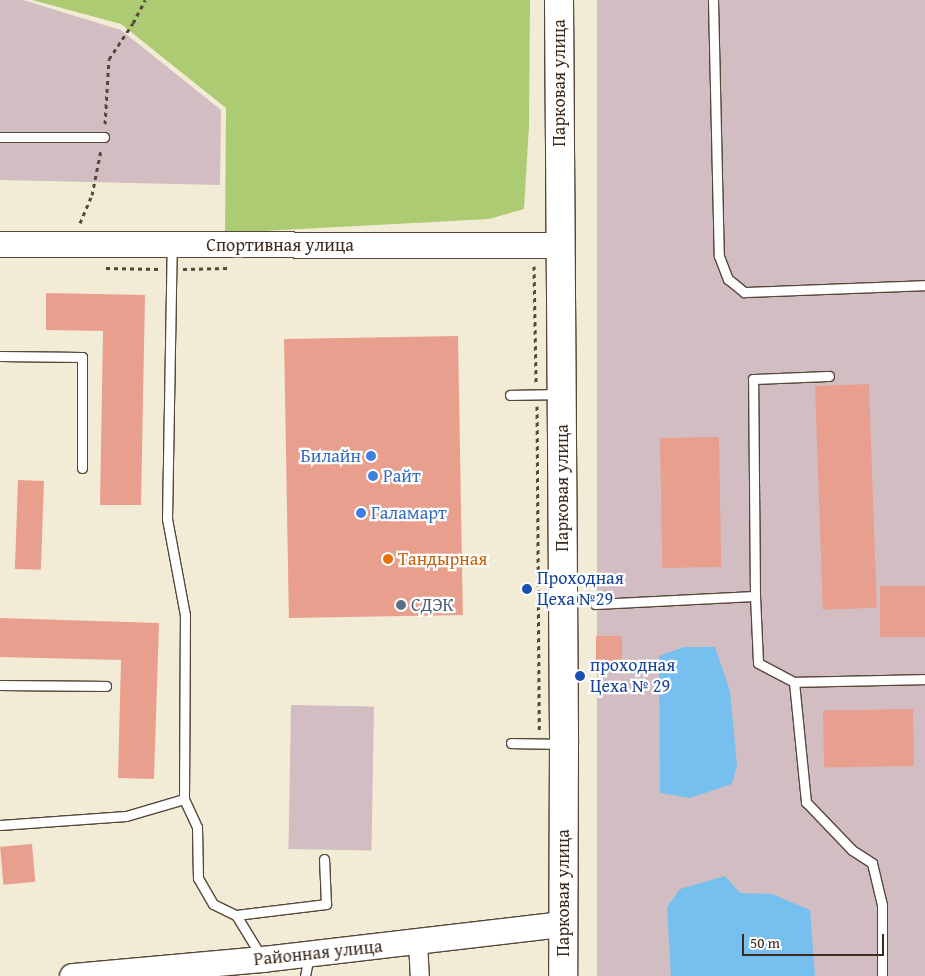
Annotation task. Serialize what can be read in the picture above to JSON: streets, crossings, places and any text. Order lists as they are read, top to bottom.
{
  "streets": {
    "main road": ["Парковая улица"],
    "street": ["Спортивная улица", "Районная улица"]
  },
  "crossings": [
    ["Парковая улица", "Спортивная улица"],
    ["Парковая улица", "Районная улица"]
  ],
  "places": [
    "Билайн",
    "Райт",
    "Галамарт",
    "Тандырная",
    "Проходная Цеха №29",
    "СДЭК",
    "проходная Цеха № 29"
  ],
  "scale_bar": "50 m"
}
